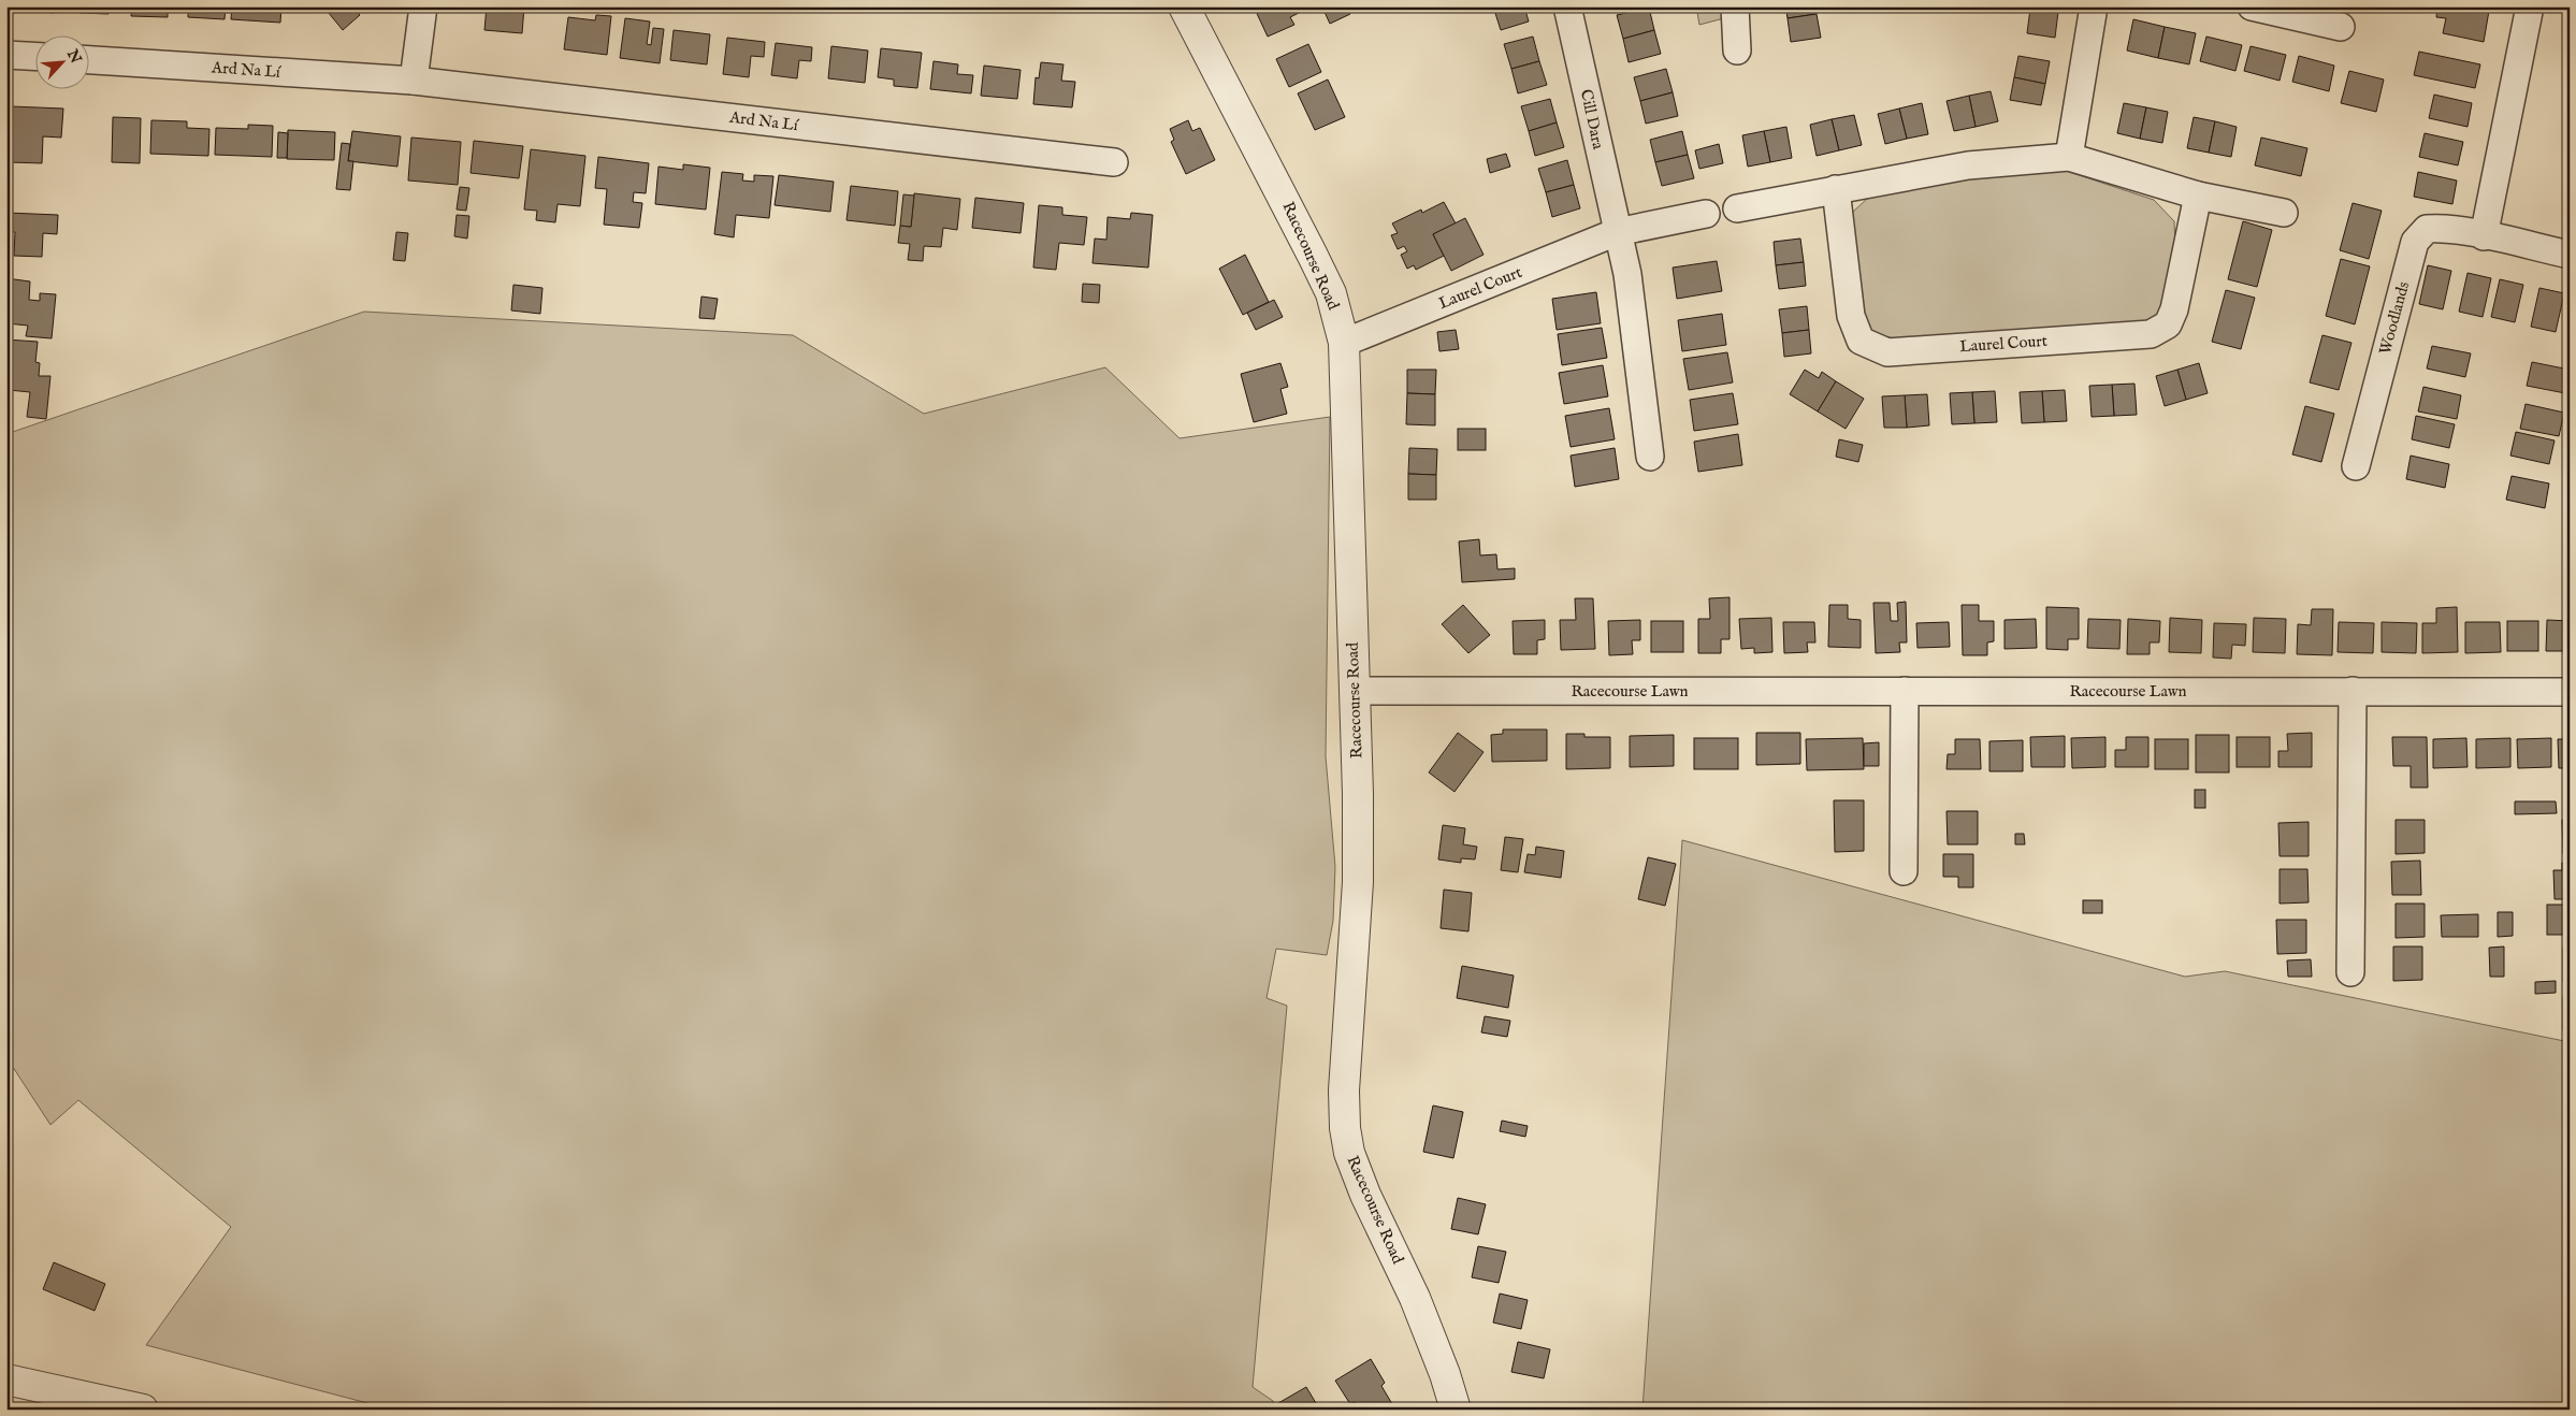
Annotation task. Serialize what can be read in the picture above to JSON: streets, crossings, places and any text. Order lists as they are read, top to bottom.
{
  "streets": {
    "street": [
      "Ard Na Lí",
      "Cill Dara",
      "Racecourse Road",
      "Laurel Court",
      "Woodlands",
      "Racecourse Lawn"
    ]
  },
  "crossings": [
    ["Cill Dara", "Laurel Court"],
    ["Racecourse Road", "Laurel Court"],
    ["Racecourse Road", "Racecourse Lawn"]
  ],
  "north": "top right"
}
